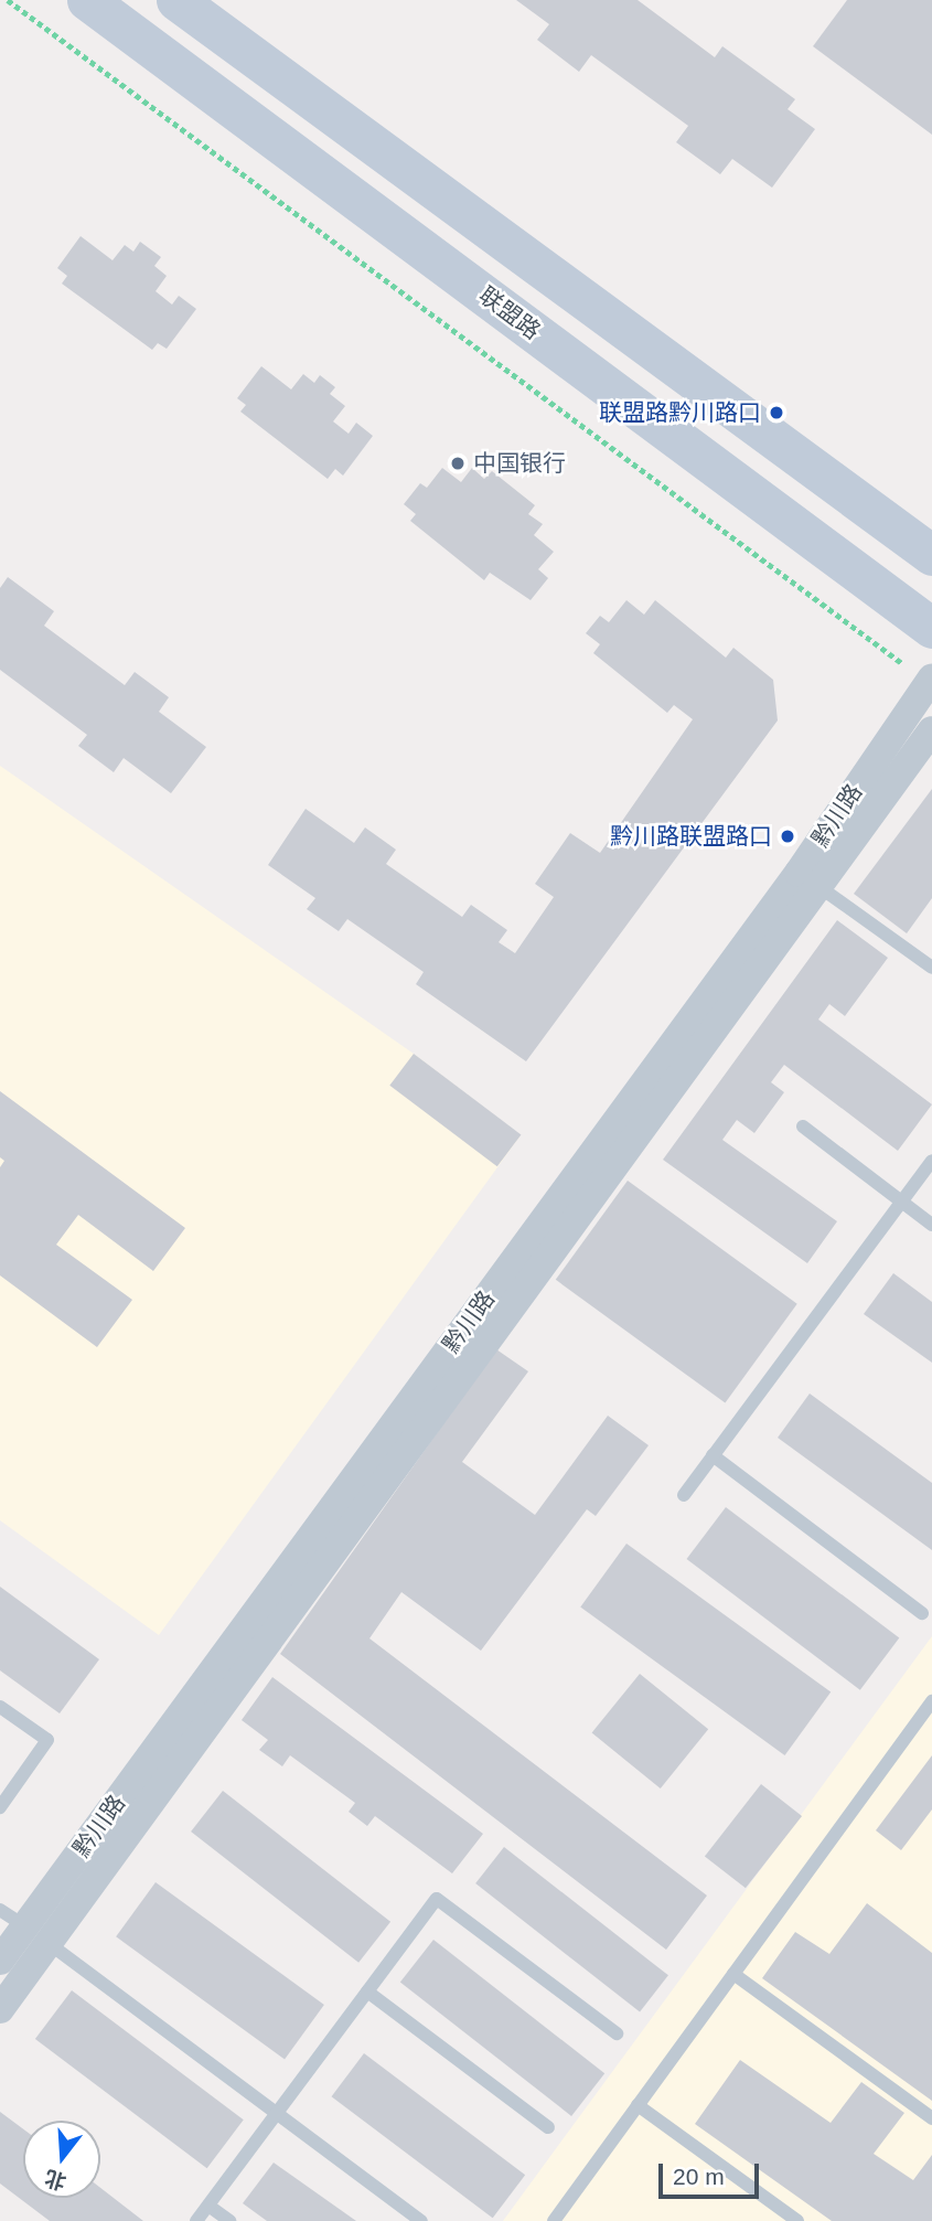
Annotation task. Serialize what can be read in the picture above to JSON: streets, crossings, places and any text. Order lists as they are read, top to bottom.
{
  "streets": {
    "main road": ["联盟路"],
    "street": ["黔川路"]
  },
  "places": ["联盟路黔川路口", "中国银行", "黔川路联盟路口"],
  "scale_bar": "20 m",
  "north": "bottom"
}
